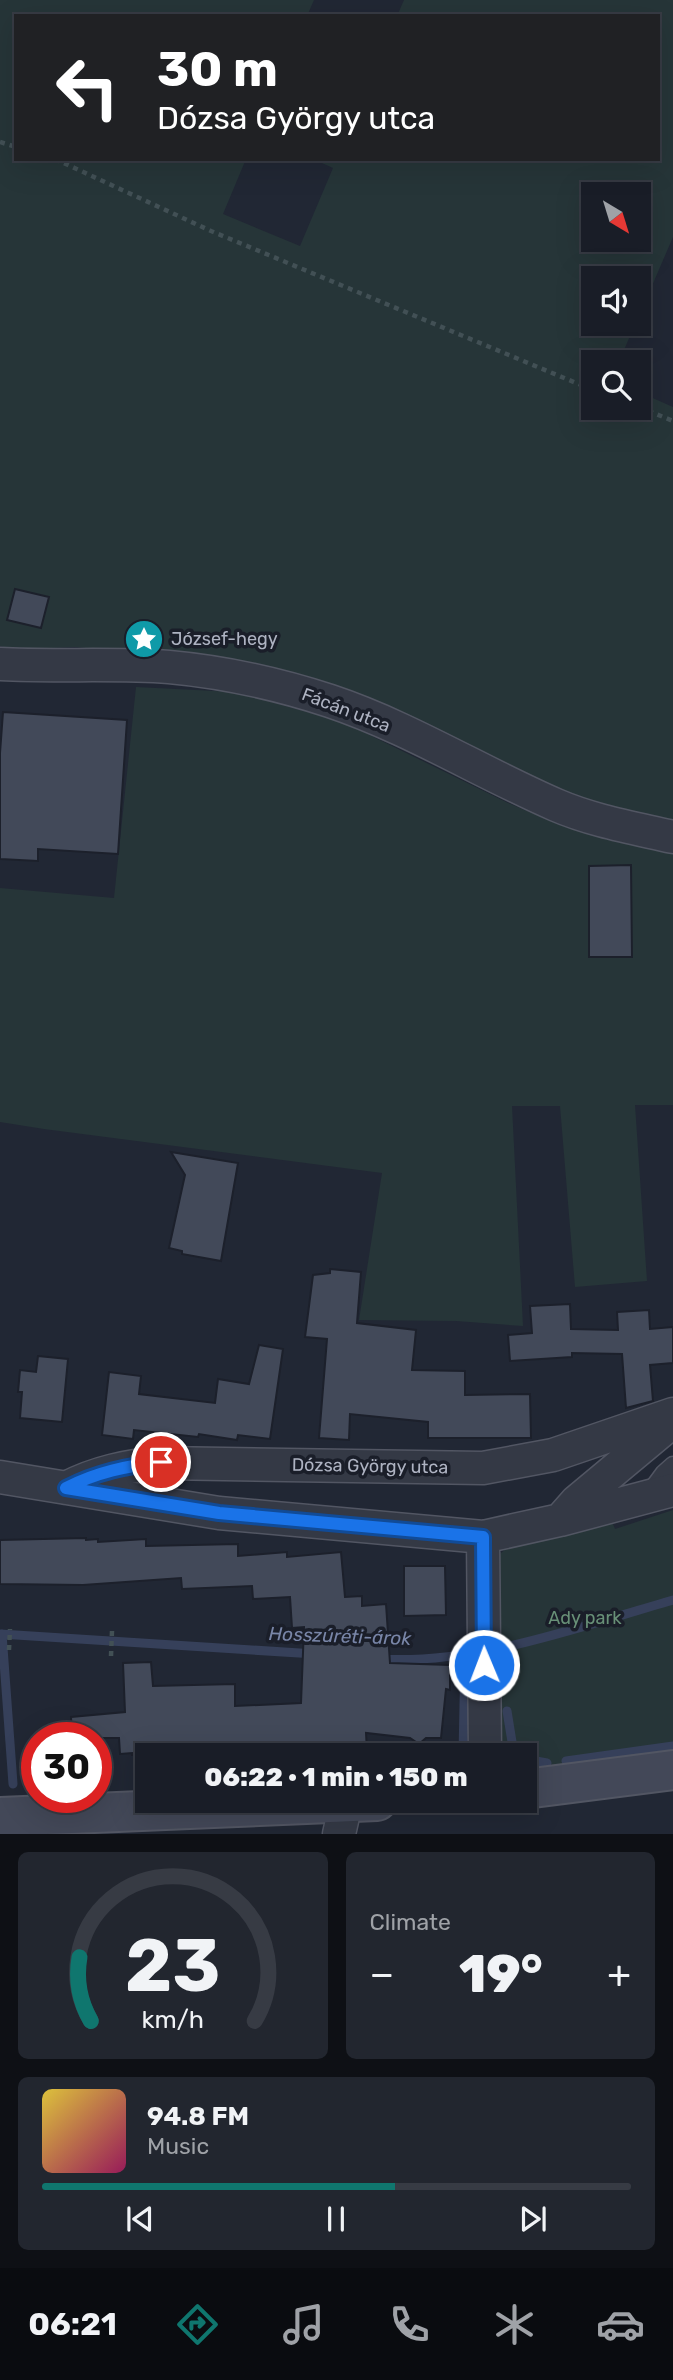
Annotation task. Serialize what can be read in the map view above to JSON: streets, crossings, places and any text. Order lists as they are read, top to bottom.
{
  "streets": {
    "street": ["Fácán utca", "Dózsa György utca"]
  },
  "water": ["Hosszúréti-árok"],
  "parks": ["Ady park"],
  "places": {
    "place": ["József-hegy"]
  },
  "north": "bottom right",
  "page": {
    "turn": ["30 m", "Dózsa György utca"],
    "limit": "30",
    "trip": "06:22 · 1 min · 150 m",
    "tile": "Climate",
    "heat": ["−", "19°", "+"],
    "song": ["94.8 FM", "Music"],
    "tabs": "06:21",
    "gauge": ["23", "km/h"]
  }
}
